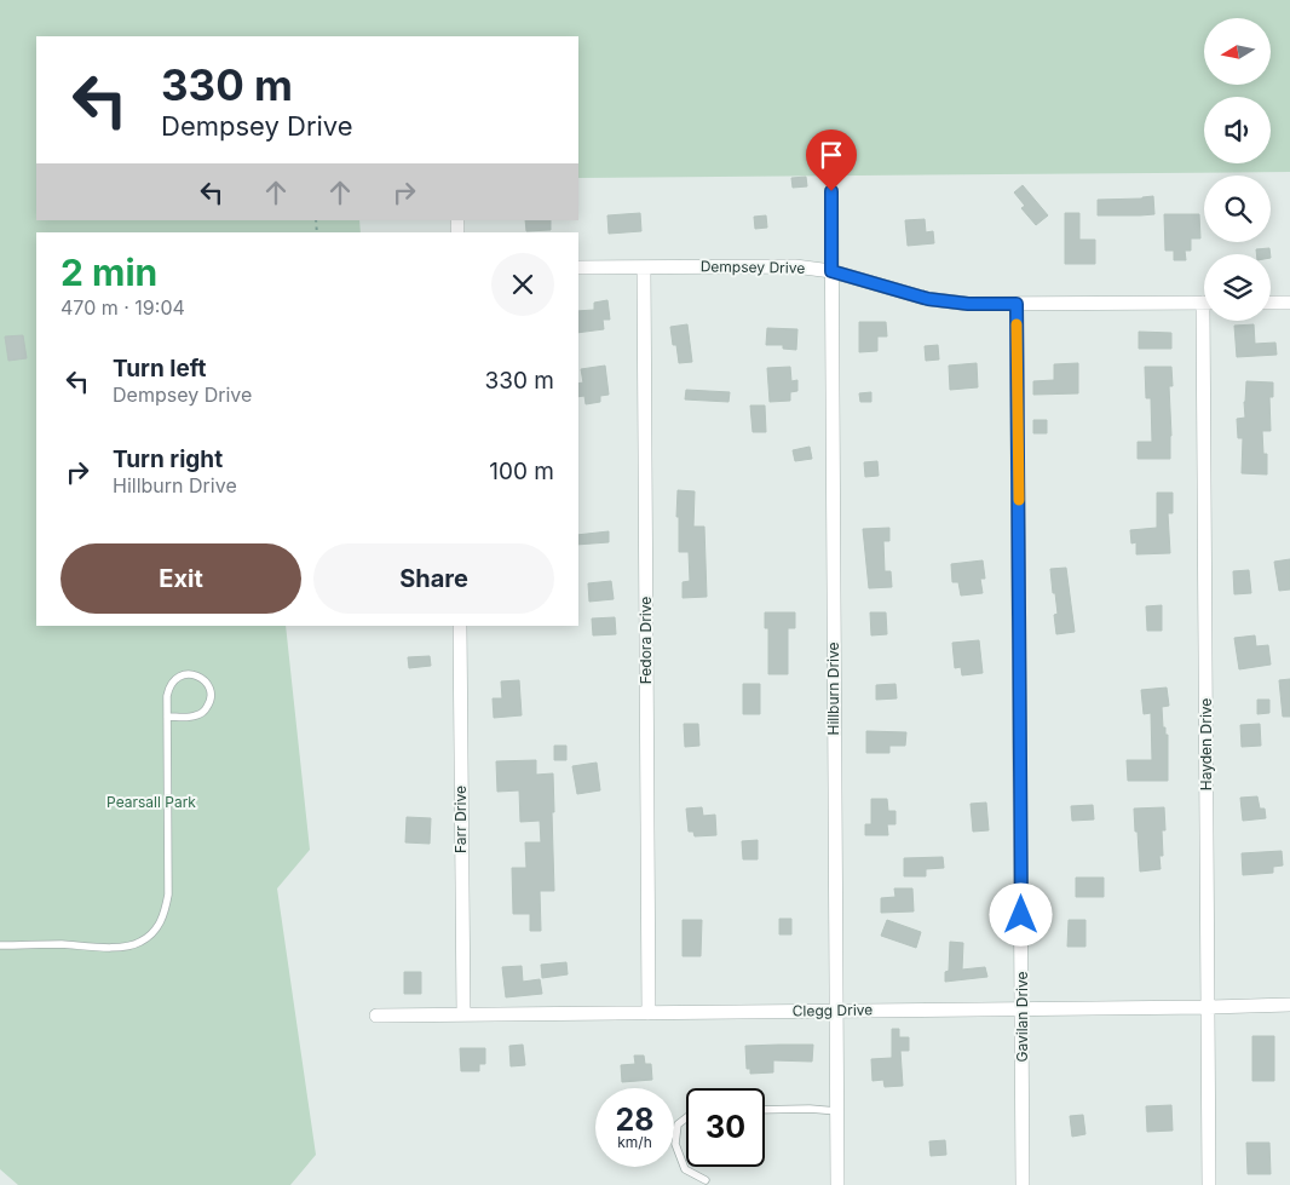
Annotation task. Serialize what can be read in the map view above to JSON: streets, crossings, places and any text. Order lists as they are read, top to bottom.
{
  "streets": {
    "street": [
      "Dempsey Drive",
      "Fedora Drive",
      "Hillburn Drive",
      "Hayden Drive",
      "Farr Drive",
      "Clegg Drive",
      "Gavilan Drive"
    ]
  },
  "crossings": [
    ["Dempsey Drive", "Fedora Drive"],
    ["Dempsey Drive", "Hillburn Drive"],
    ["Dempsey Drive", "Gavilan Drive"],
    ["Fedora Drive", "Clegg Drive"],
    ["Hillburn Drive", "Clegg Drive"],
    ["Hayden Drive", "Clegg Drive"],
    ["Farr Drive", "Clegg Drive"],
    ["Clegg Drive", "Gavilan Drive"]
  ],
  "parks": ["Pearsall Park"],
  "north": "left",
  "page": {
    "turn": ["330 m", "Dempsey Drive"],
    "heading": ["2 min", "470 m · 19:04"],
    "list": [
      {
        "name": "Turn left",
        "note": "Dempsey Drive",
        "value": "330 m"
      },
      {
        "name": "Turn right",
        "note": "Hillburn Drive",
        "value": "100 m"
      }
    ],
    "buttons": ["Exit", "Share"],
    "speed": "28 km/h",
    "limit": "30"
  }
}
